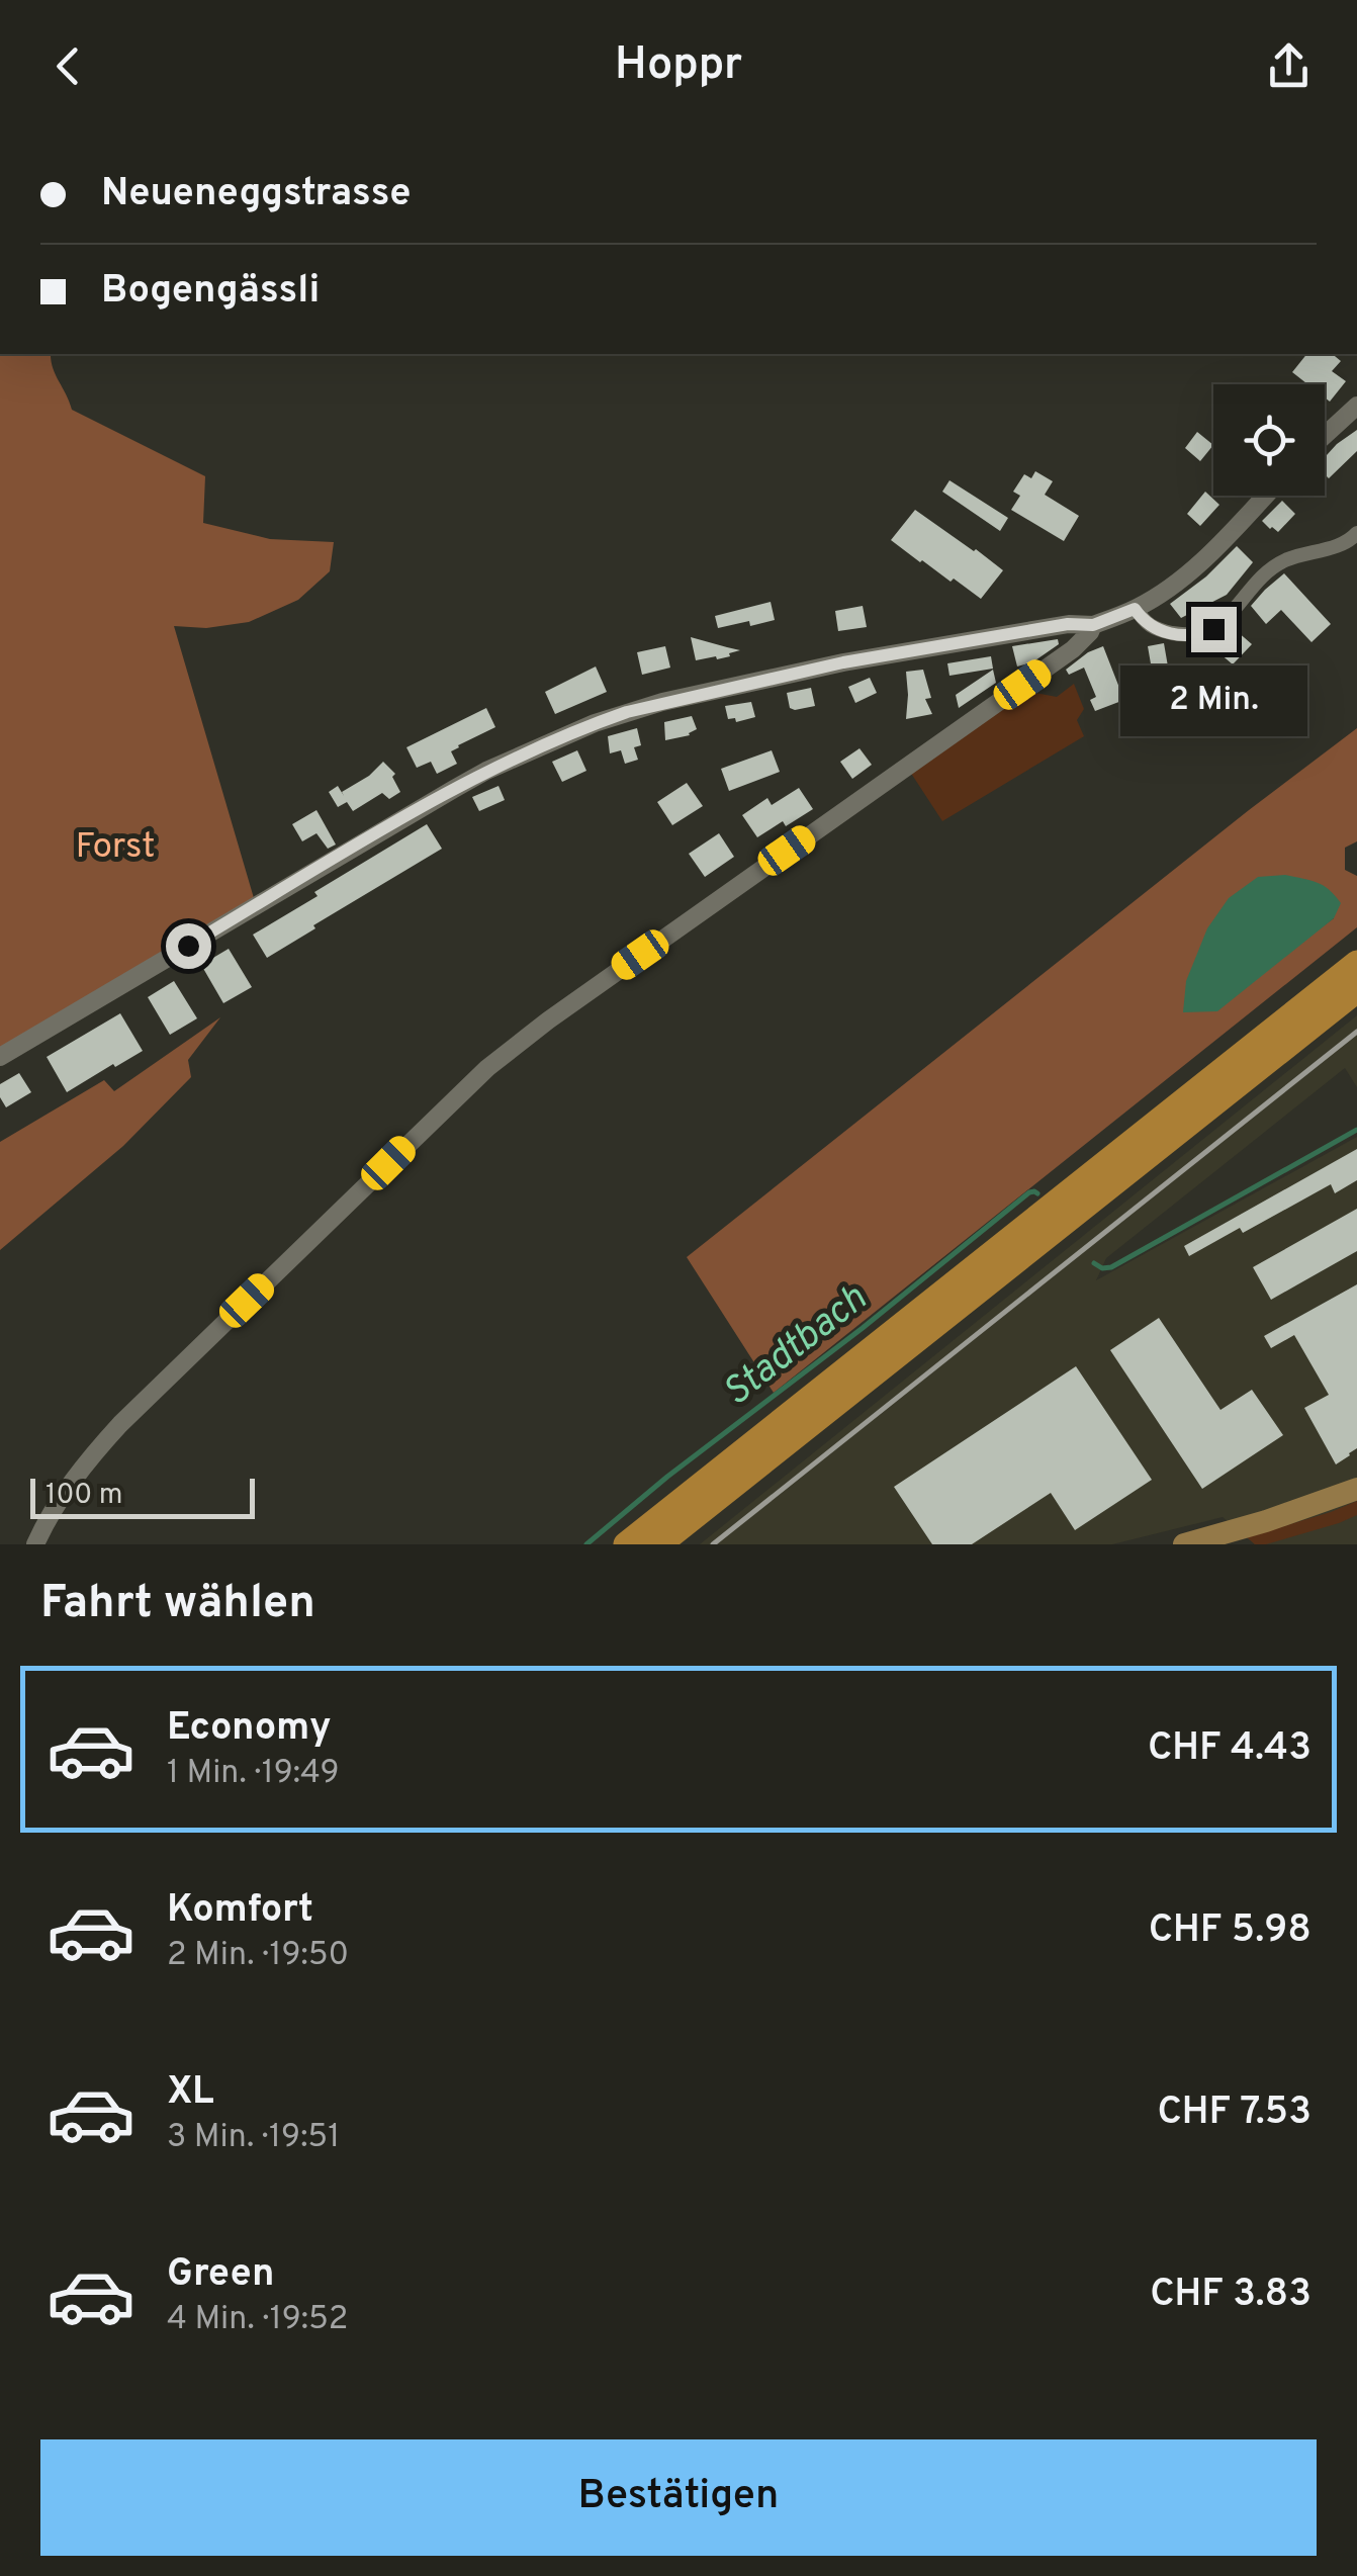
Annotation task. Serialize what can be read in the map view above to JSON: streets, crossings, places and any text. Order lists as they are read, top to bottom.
{
  "water": ["Stadtbach"],
  "parks": ["Forst"],
  "scale_bar": "100 m",
  "page": {
    "header": "Hoppr",
    "banner": ["Neueneggstrasse", "Bogengässli"],
    "bubble": "2 Min.",
    "scale": "100 m",
    "heading": "Fahrt wählen",
    "list": [
      {
        "name": "Economy",
        "note": "1 Min. · 19:49",
        "value": "CHF 4.43"
      },
      {
        "name": "Komfort",
        "note": "2 Min. · 19:50",
        "value": "CHF 5.98"
      },
      {
        "name": "XL",
        "note": "3 Min. · 19:51",
        "value": "CHF 7.53"
      },
      {
        "name": "Green",
        "note": "4 Min. · 19:52",
        "value": "CHF 3.83"
      }
    ],
    "buttons": "Bestätigen"
  }
}
